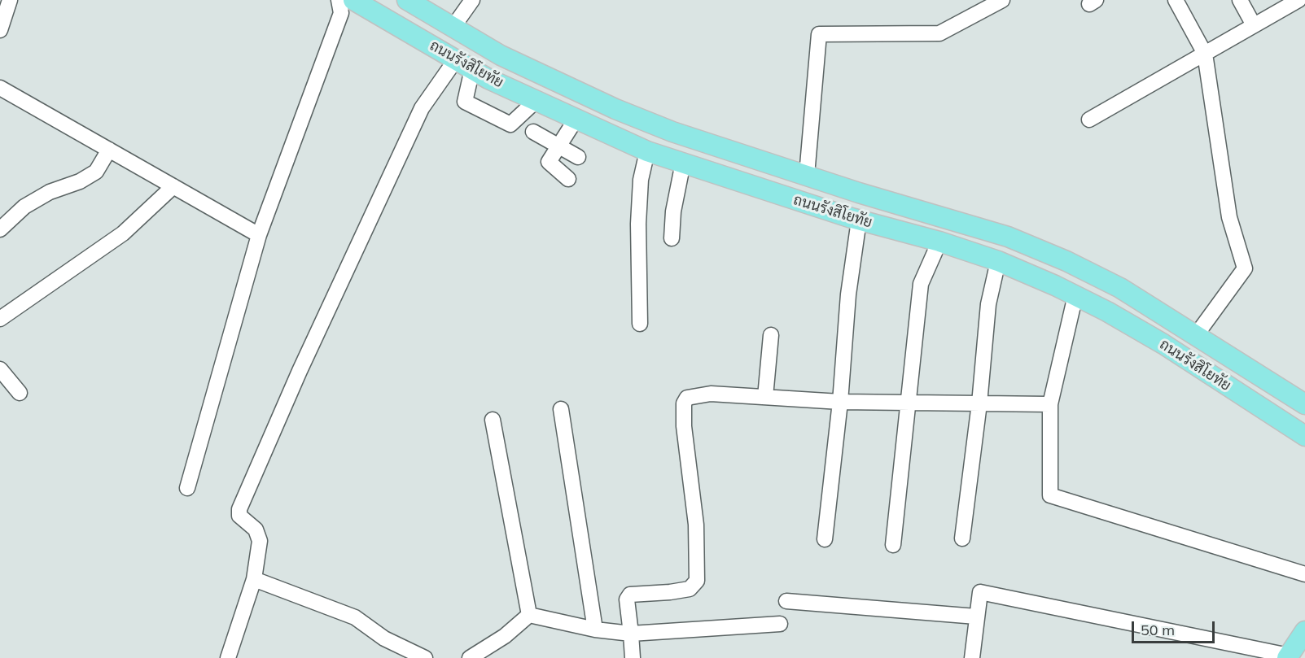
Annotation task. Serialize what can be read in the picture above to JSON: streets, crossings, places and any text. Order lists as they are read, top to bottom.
{
  "streets": {
    "main road": ["ถนนรังสิโยทัย"]
  },
  "scale_bar": "50 m"
}
